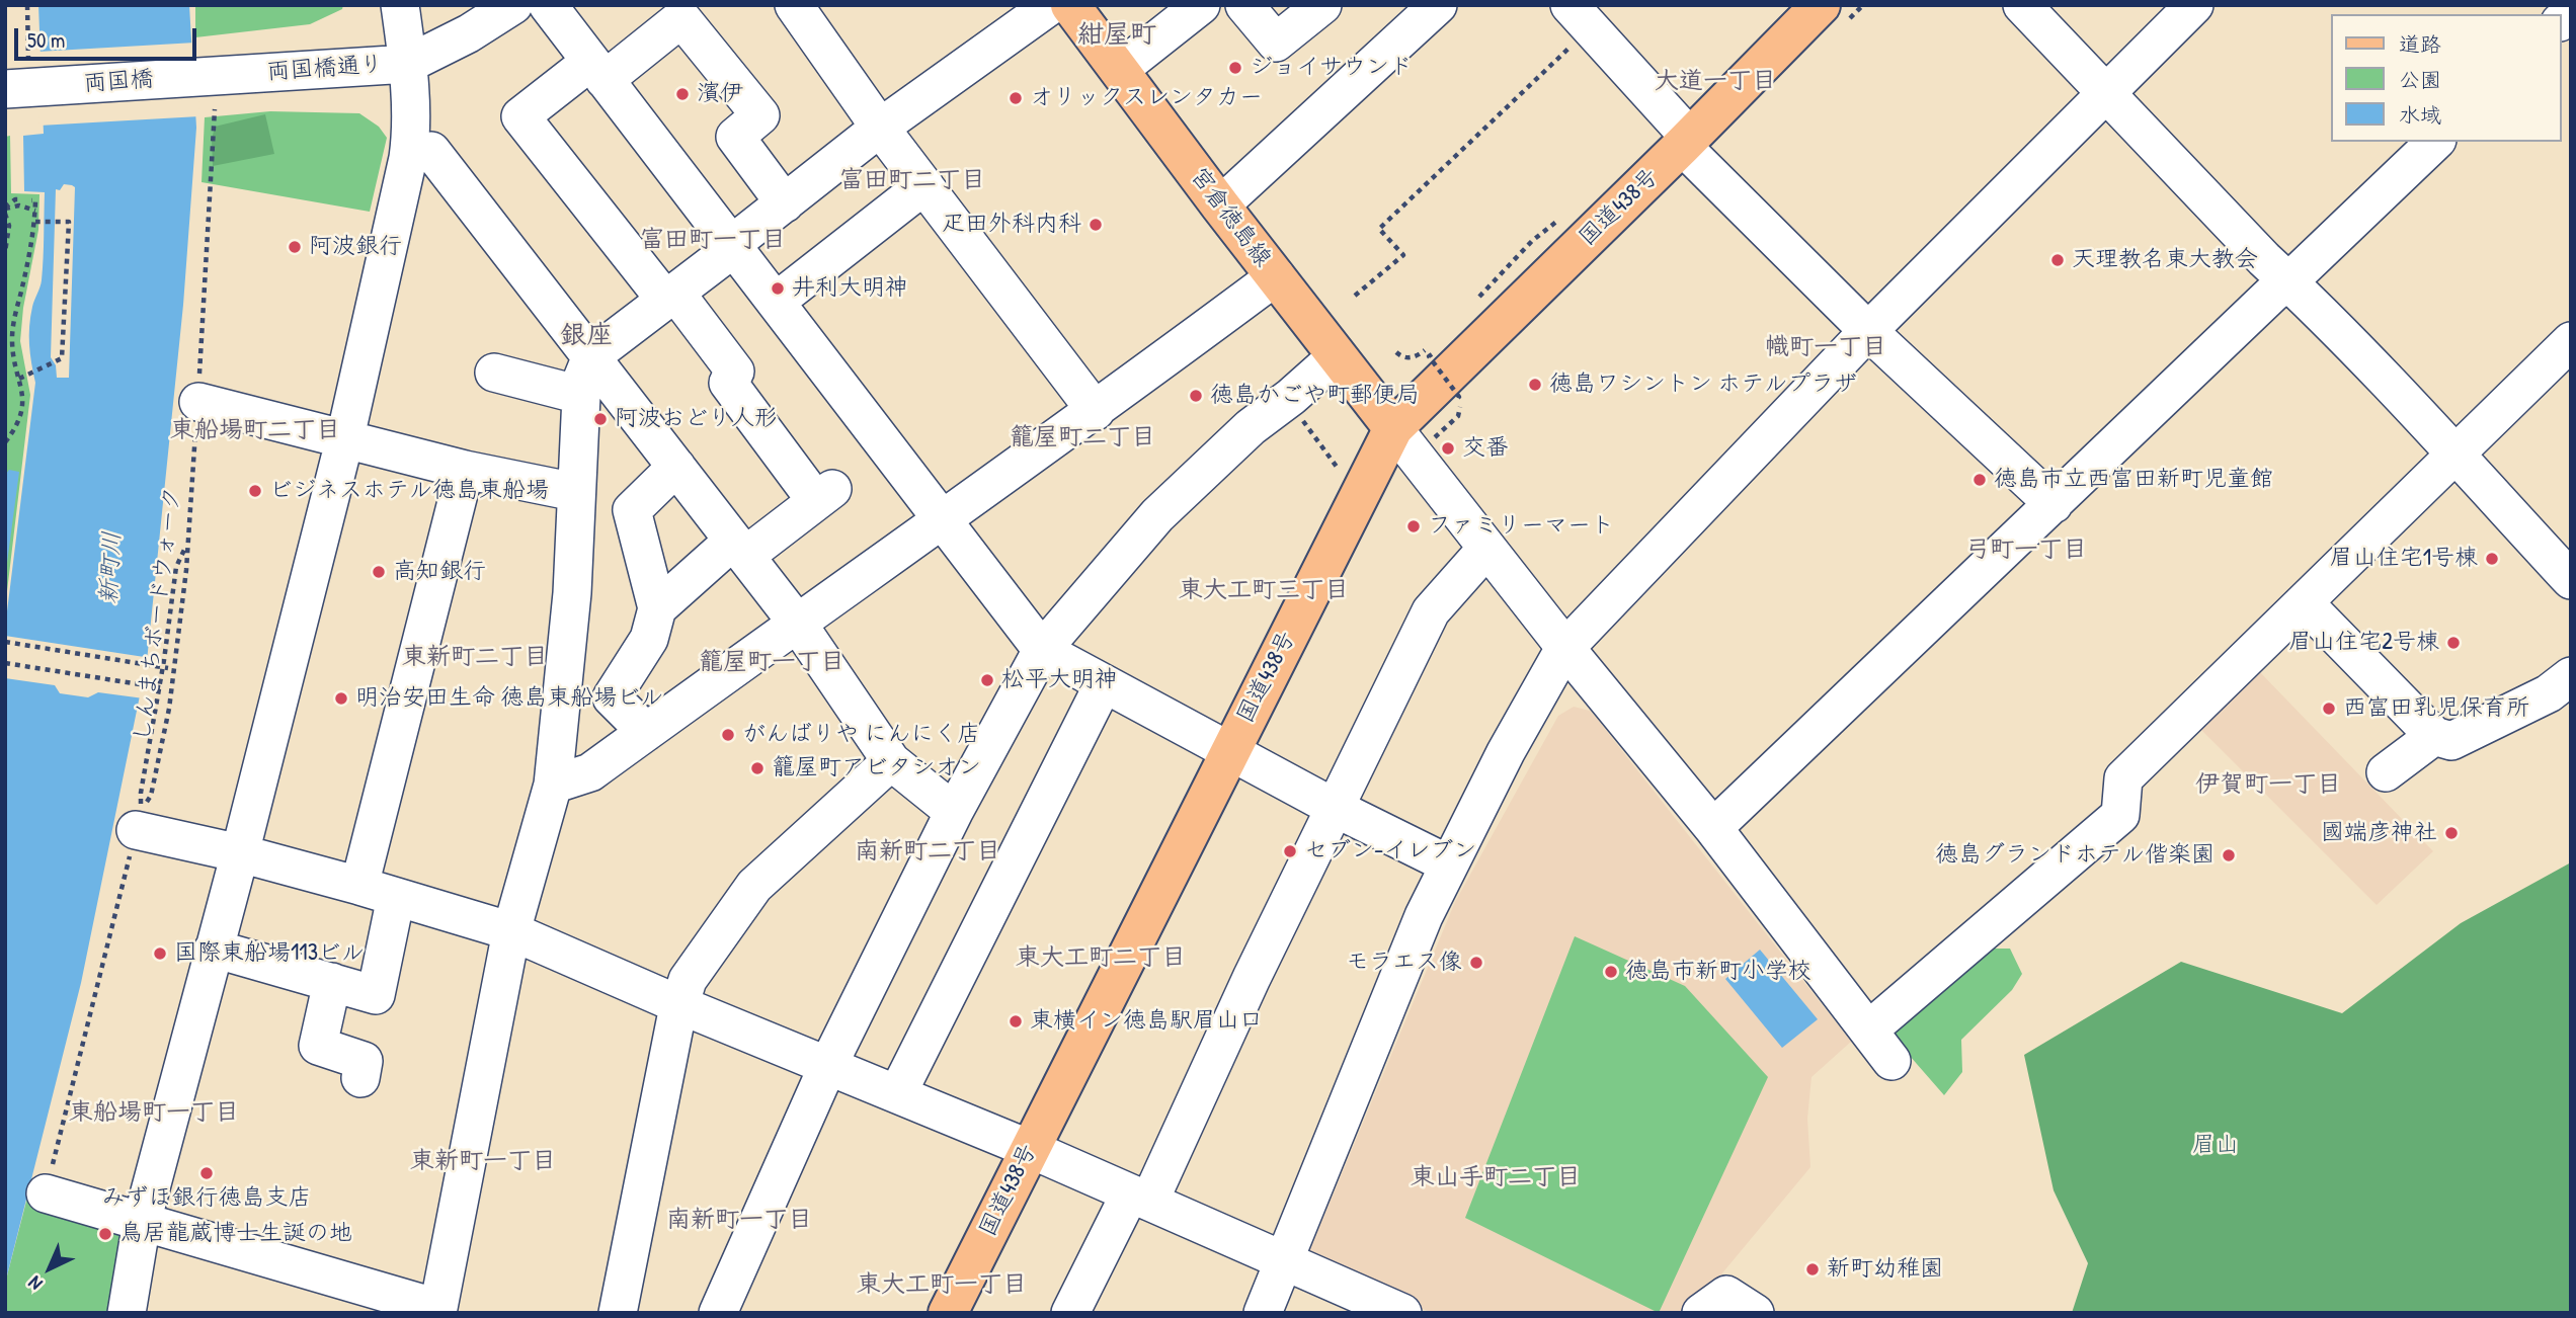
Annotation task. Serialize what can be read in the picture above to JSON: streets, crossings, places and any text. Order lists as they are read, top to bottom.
{
  "streets": {
    "main road": ["国道438号", "宮倉徳島線"],
    "street": ["両国橋通り", "両国橋"],
    "path": ["しんまちボードウォーク"]
  },
  "crossings": [
    ["両国橋通り", "両国橋"],
    ["国道438号", "宮倉徳島線"]
  ],
  "districts": [
    "紺屋町",
    "大道一丁目",
    "富田町二丁目",
    "富田町一丁目",
    "銀座",
    "幟町一丁目",
    "東船場町二丁目",
    "籠屋町二丁目",
    "弓町一丁目",
    "東大工町三丁目",
    "東新町二丁目",
    "籠屋町一丁目",
    "伊賀町一丁目",
    "南新町二丁目",
    "東大工町二丁目",
    "東船場町一丁目",
    "東新町一丁目",
    "東山手町二丁目",
    "南新町一丁目",
    "東大工町一丁目"
  ],
  "water": ["新町川"],
  "parks": ["眉山"],
  "places": [
    "ジョイサウンド",
    "濱伊",
    "オリックスレンタカー",
    "疋田外科内科",
    "阿波銀行",
    "天理教名東大教会",
    "井利大明神",
    "徳島ワシントン ホテルプラザ",
    "徳島かごや町郵便局",
    "阿波おどり人形",
    "交番",
    "徳島市立西富田新町児童館",
    "ビジネスホテル徳島東船場",
    "ファミリーマート",
    "眉山住宅1号棟",
    "高知銀行",
    "眉山住宅2号棟",
    "松平大明神",
    "明治安田生命 徳島東船場ビル",
    "西富田乳児保育所",
    "がんばりや にんにく店",
    "籠屋町アビタシオン",
    "國端彦神社",
    "セブン-イレブン",
    "徳島グランドホテル偕楽園",
    "国際東船場113ビル",
    "モラエス像",
    "徳島市新町小学校",
    "東横イン徳島駅眉山口",
    "みずほ銀行徳島支店",
    "鳥居龍蔵博士生誕の地",
    "新町幼稚園"
  ],
  "legend": ["道路", "公園", "水域"],
  "scale_bar": "50 m",
  "north": "bottom left"
}
